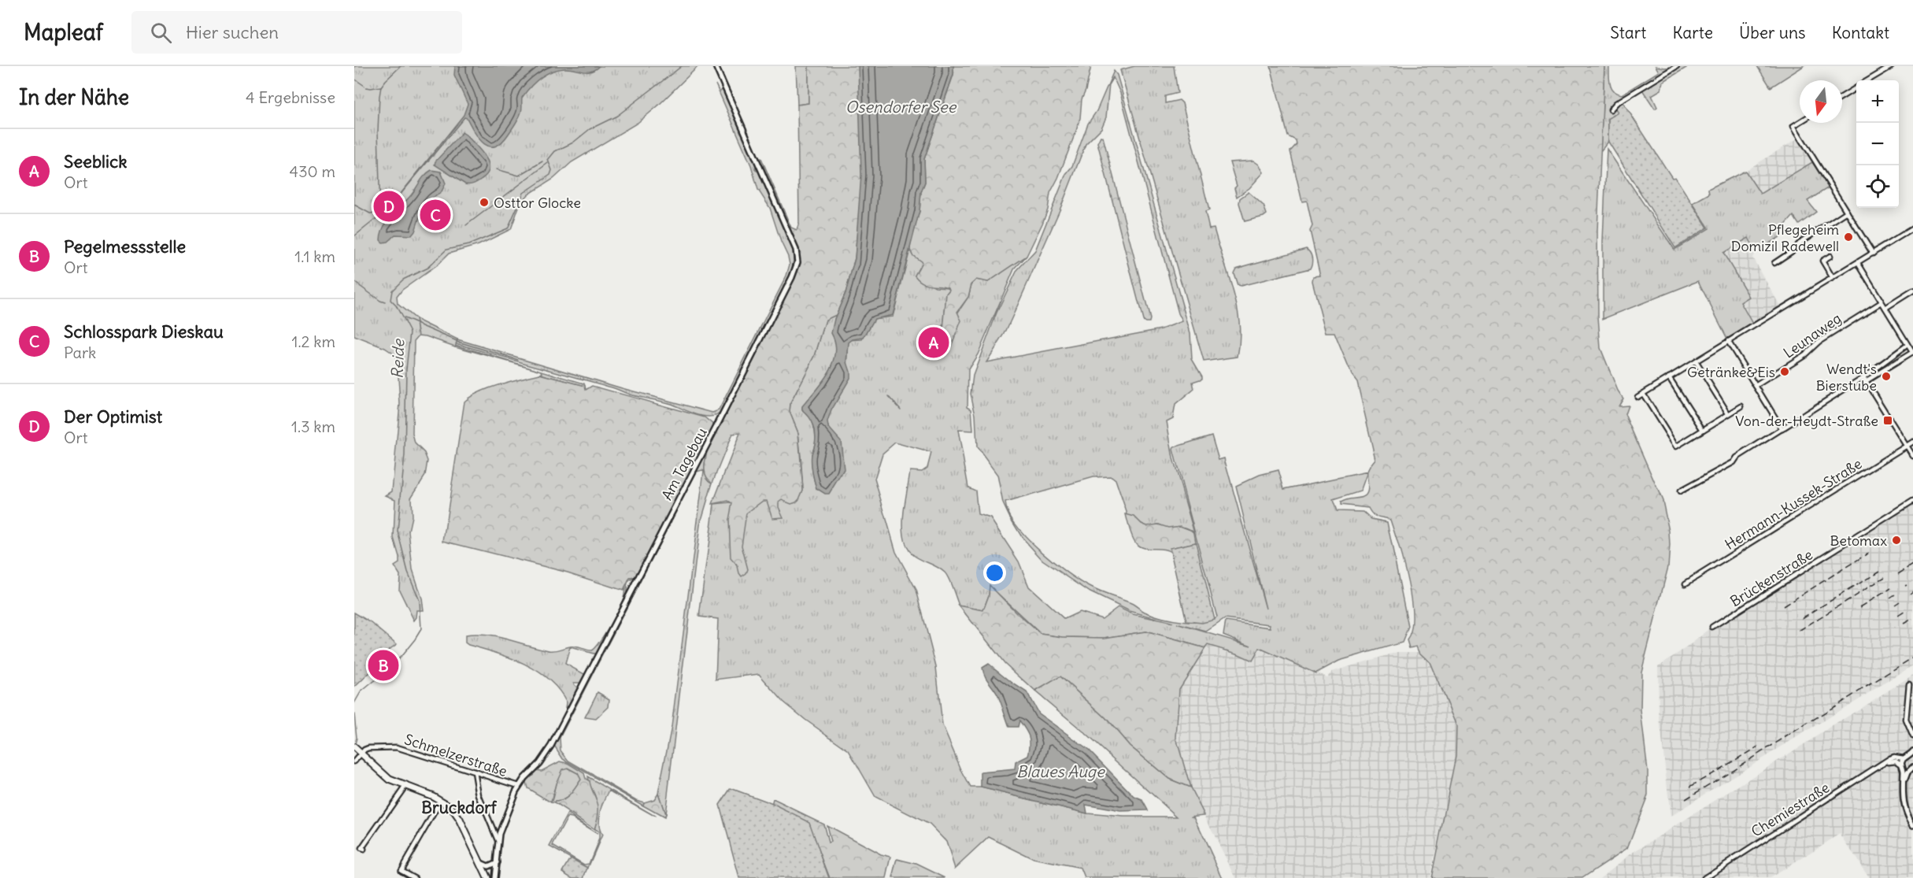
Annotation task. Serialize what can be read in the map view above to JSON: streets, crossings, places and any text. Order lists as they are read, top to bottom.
{
  "streets": {
    "street": [
      "Leunaweg",
      "Am Tagebau",
      "Hermann-Kussek-Straße",
      "Brückenstraße",
      "Schmelzerstraße",
      "Chemiestraße"
    ]
  },
  "crossings": [
    ["Am Tagebau", "Schmelzerstraße"]
  ],
  "districts": ["Bruckdorf"],
  "water": ["Osendorfer See", "Reide", "Blaues Auge"],
  "places": {
    "other": [
      "Osttor Glocke",
      "Pflegeheim Domizil Radewell",
      "Getränke&Eis",
      "Wendt's Bierstube",
      "Betomax"
    ],
    "transit": ["Von-der-Heydt-Straße"]
  },
  "north": "bottom",
  "page": {
    "header": "Mapleaf",
    "search": "Hier suchen",
    "nav": [
      "Start",
      "Karte",
      "Über uns",
      "Kontakt"
    ],
    "heading": ["In der Nähe", "4 Ergebnisse"],
    "map_buttons": ["+", "−"],
    "list": [
      {
        "mark": "A",
        "name": "Seeblick",
        "note": "Ort",
        "value": "430 m"
      },
      {
        "mark": "B",
        "name": "Pegelmessstelle",
        "note": "Ort",
        "value": "1.1 km"
      },
      {
        "mark": "C",
        "name": "Schlosspark Dieskau",
        "note": "Park",
        "value": "1.2 km"
      },
      {
        "mark": "D",
        "name": "Der Optimist",
        "note": "Ort",
        "value": "1.3 km"
      }
    ],
    "pins": [
      "D",
      "C",
      "A",
      "B"
    ]
  }
}
